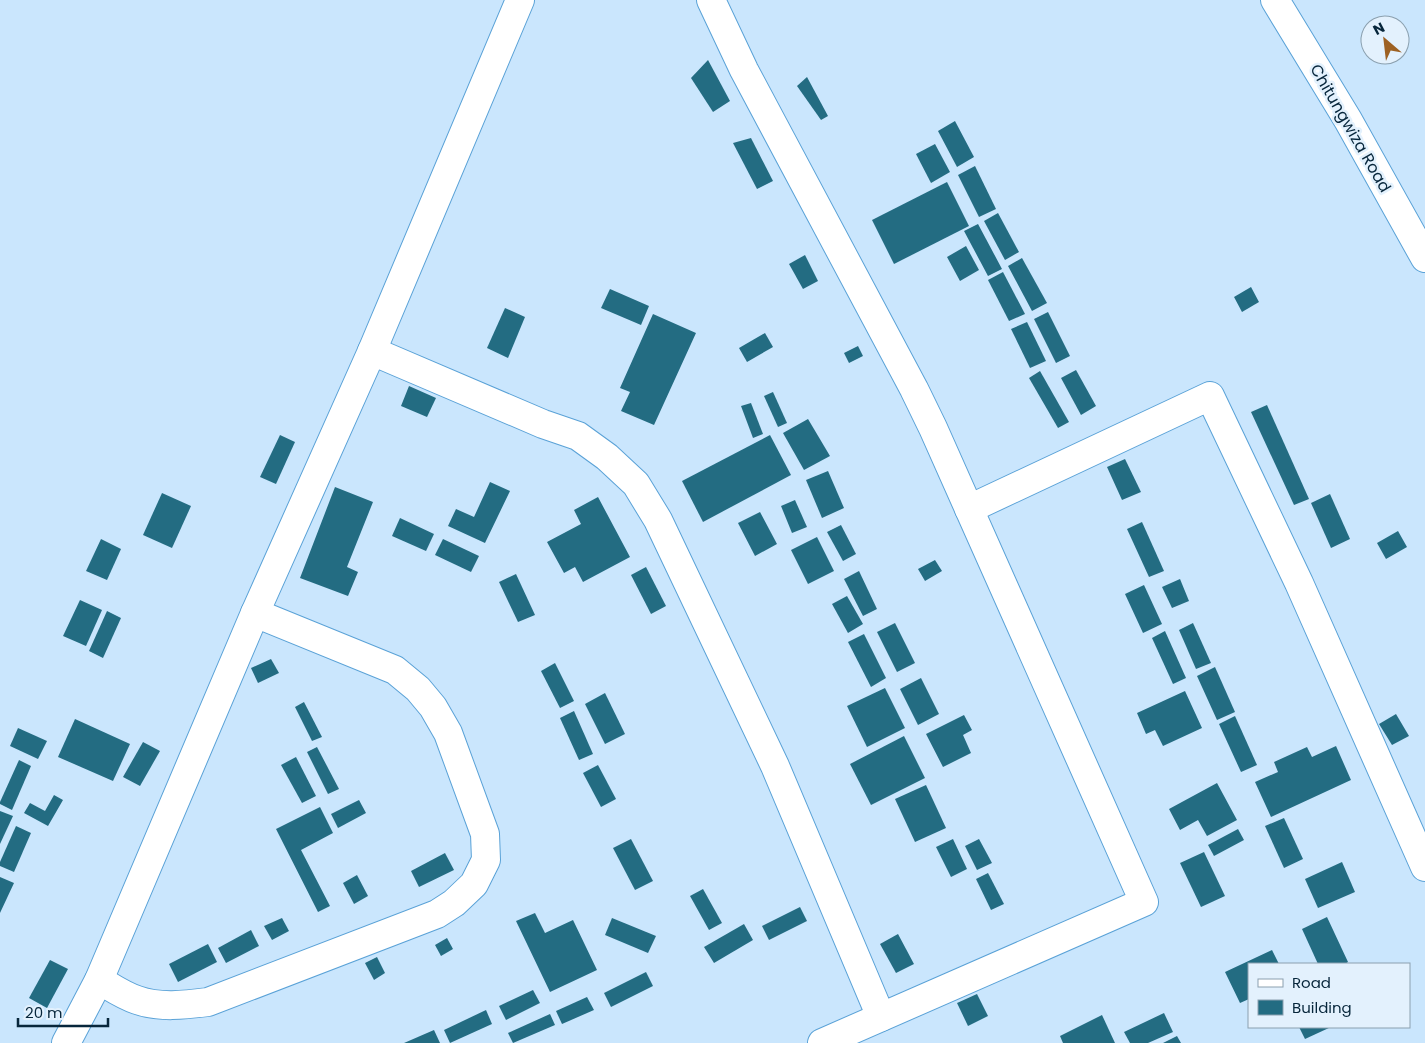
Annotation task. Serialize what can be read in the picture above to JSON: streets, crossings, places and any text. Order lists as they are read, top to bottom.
{
  "streets": {
    "street": ["Chitungwiza Road"]
  },
  "legend": ["Road", "Building"],
  "scale_bar": "20 m",
  "north": "top left"
}
